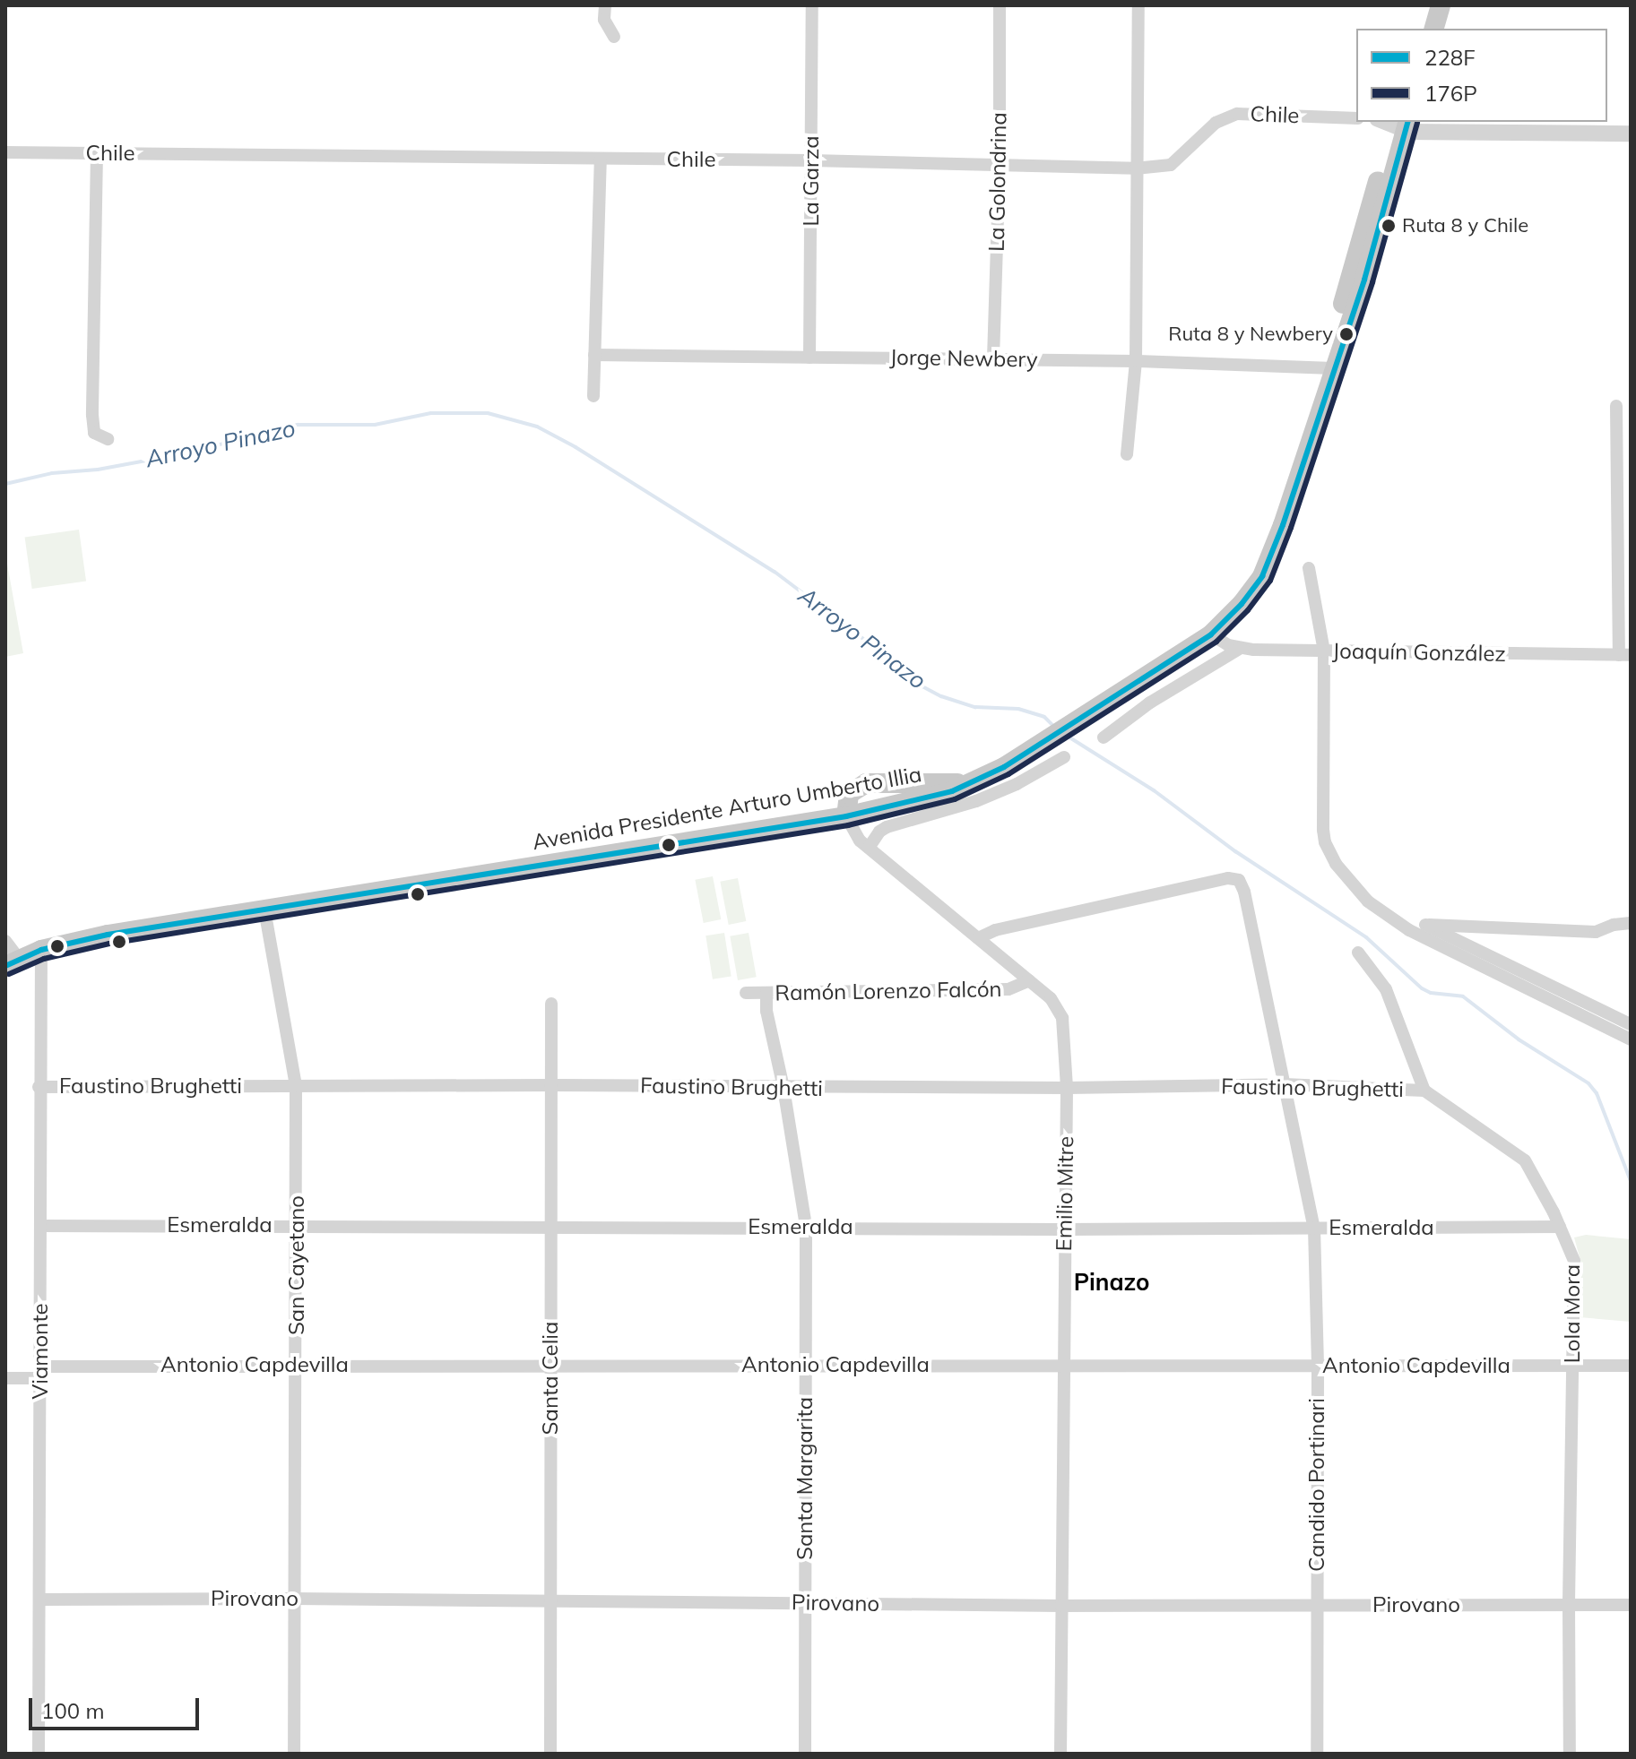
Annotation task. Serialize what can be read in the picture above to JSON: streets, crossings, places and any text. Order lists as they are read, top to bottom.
{
  "streets": {
    "main road": ["Avenida Presidente Arturo Umberto Illia"],
    "street": [
      "Chile",
      "La Garza",
      "La Golondrina",
      "Jorge Newbery",
      "Joaquín González",
      "Ramón Lorenzo Falcón",
      "Faustino Brughetti",
      "Emilio Mitre",
      "Esmeralda",
      "San Cayetano",
      "Lola Mora",
      "Viamonte",
      "Antonio Capdevilla",
      "Santa Celia",
      "Santa Margarita",
      "Candido Portinari",
      "Pirovano"
    ]
  },
  "crossings": [
    ["Chile", "La Garza"],
    ["Chile", "La Golondrina"],
    ["La Garza", "Jorge Newbery"],
    ["La Golondrina", "Jorge Newbery"],
    ["Jorge Newbery", "Avenida Presidente Arturo Umberto Illia"],
    ["Joaquín González", "Avenida Presidente Arturo Umberto Illia"],
    ["Avenida Presidente Arturo Umberto Illia", "Emilio Mitre"],
    ["Avenida Presidente Arturo Umberto Illia", "San Cayetano"],
    ["Avenida Presidente Arturo Umberto Illia", "Viamonte"],
    ["Ramón Lorenzo Falcón", "Emilio Mitre"],
    ["Ramón Lorenzo Falcón", "Santa Margarita"],
    ["Faustino Brughetti", "Emilio Mitre"],
    ["Faustino Brughetti", "San Cayetano"],
    ["Faustino Brughetti", "Lola Mora"],
    ["Faustino Brughetti", "Viamonte"],
    ["Faustino Brughetti", "Santa Celia"],
    ["Faustino Brughetti", "Santa Margarita"],
    ["Faustino Brughetti", "Candido Portinari"],
    ["Emilio Mitre", "Esmeralda"],
    ["Emilio Mitre", "Antonio Capdevilla"],
    ["Emilio Mitre", "Candido Portinari"],
    ["Emilio Mitre", "Pirovano"],
    ["Esmeralda", "San Cayetano"],
    ["Esmeralda", "Lola Mora"],
    ["Esmeralda", "Viamonte"],
    ["Esmeralda", "Santa Celia"],
    ["Esmeralda", "Santa Margarita"],
    ["Esmeralda", "Candido Portinari"],
    ["San Cayetano", "Antonio Capdevilla"],
    ["San Cayetano", "Pirovano"],
    ["Lola Mora", "Antonio Capdevilla"],
    ["Lola Mora", "Pirovano"],
    ["Viamonte", "Antonio Capdevilla"],
    ["Viamonte", "Pirovano"],
    ["Antonio Capdevilla", "Santa Celia"],
    ["Antonio Capdevilla", "Santa Margarita"],
    ["Antonio Capdevilla", "Candido Portinari"],
    ["Santa Celia", "Pirovano"],
    ["Santa Margarita", "Pirovano"],
    ["Candido Portinari", "Pirovano"]
  ],
  "districts": ["Pinazo"],
  "water": ["Arroyo Pinazo"],
  "places": ["Ruta 8 y Chile", "Ruta 8 y Newbery"],
  "lines": ["transit line 228F", "transit line 176P"],
  "legend": ["228F", "176P"],
  "scale_bar": "100 m"
}
